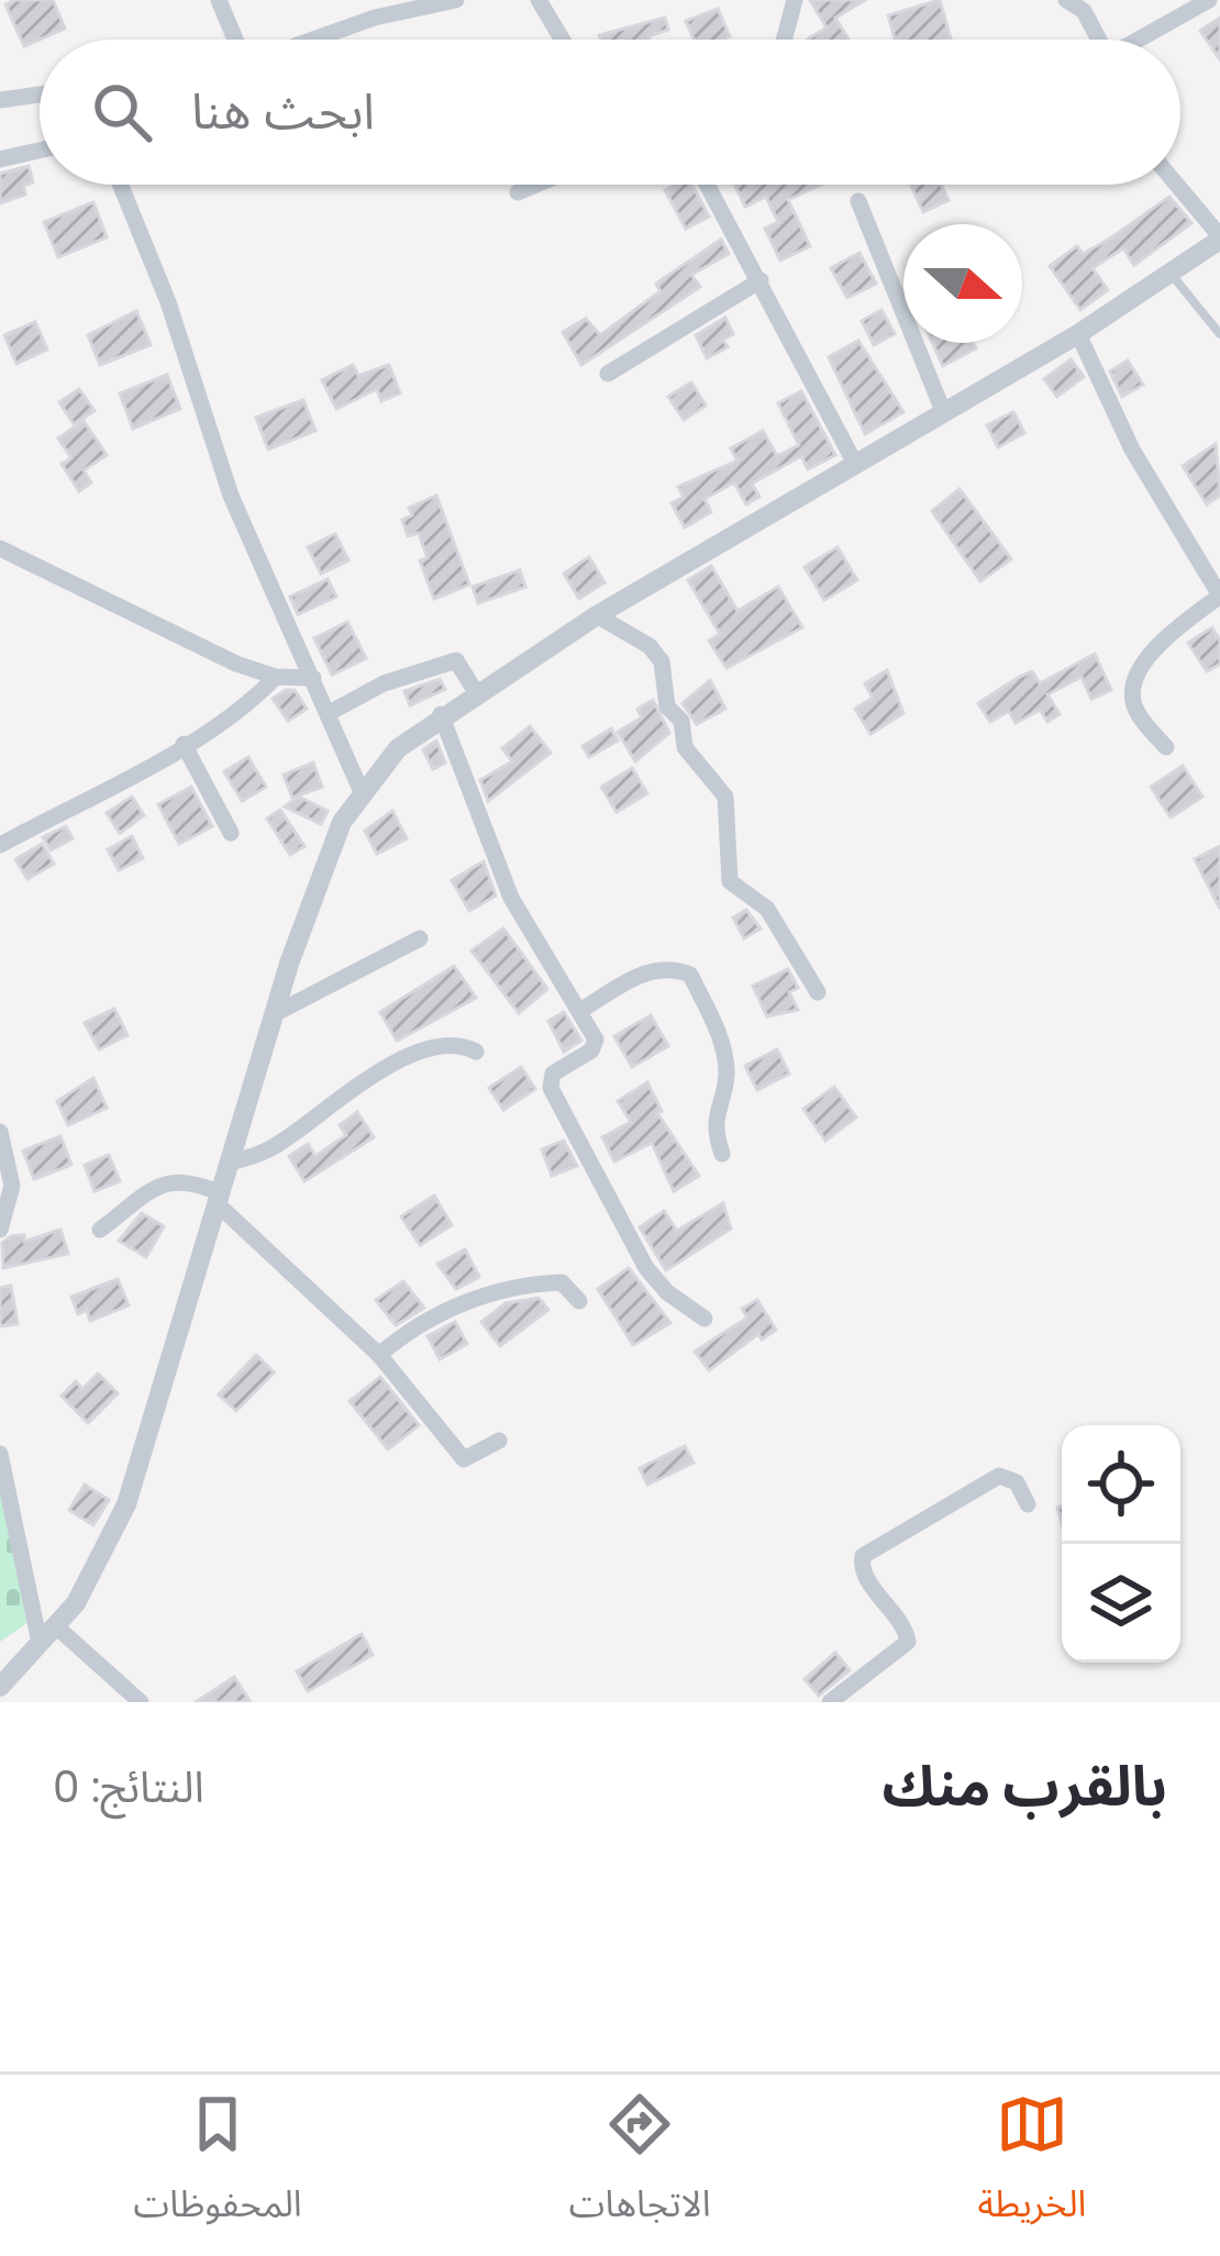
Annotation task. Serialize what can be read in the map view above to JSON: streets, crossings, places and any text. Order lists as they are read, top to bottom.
{
  "north": "right",
  "page": {
    "search": "ابحث هنا",
    "heading": ["بالقرب منك", "النتائج: 0"],
    "nav": ["الخريطة", "الاتجاهات", "المحفوظات"]
  }
}
